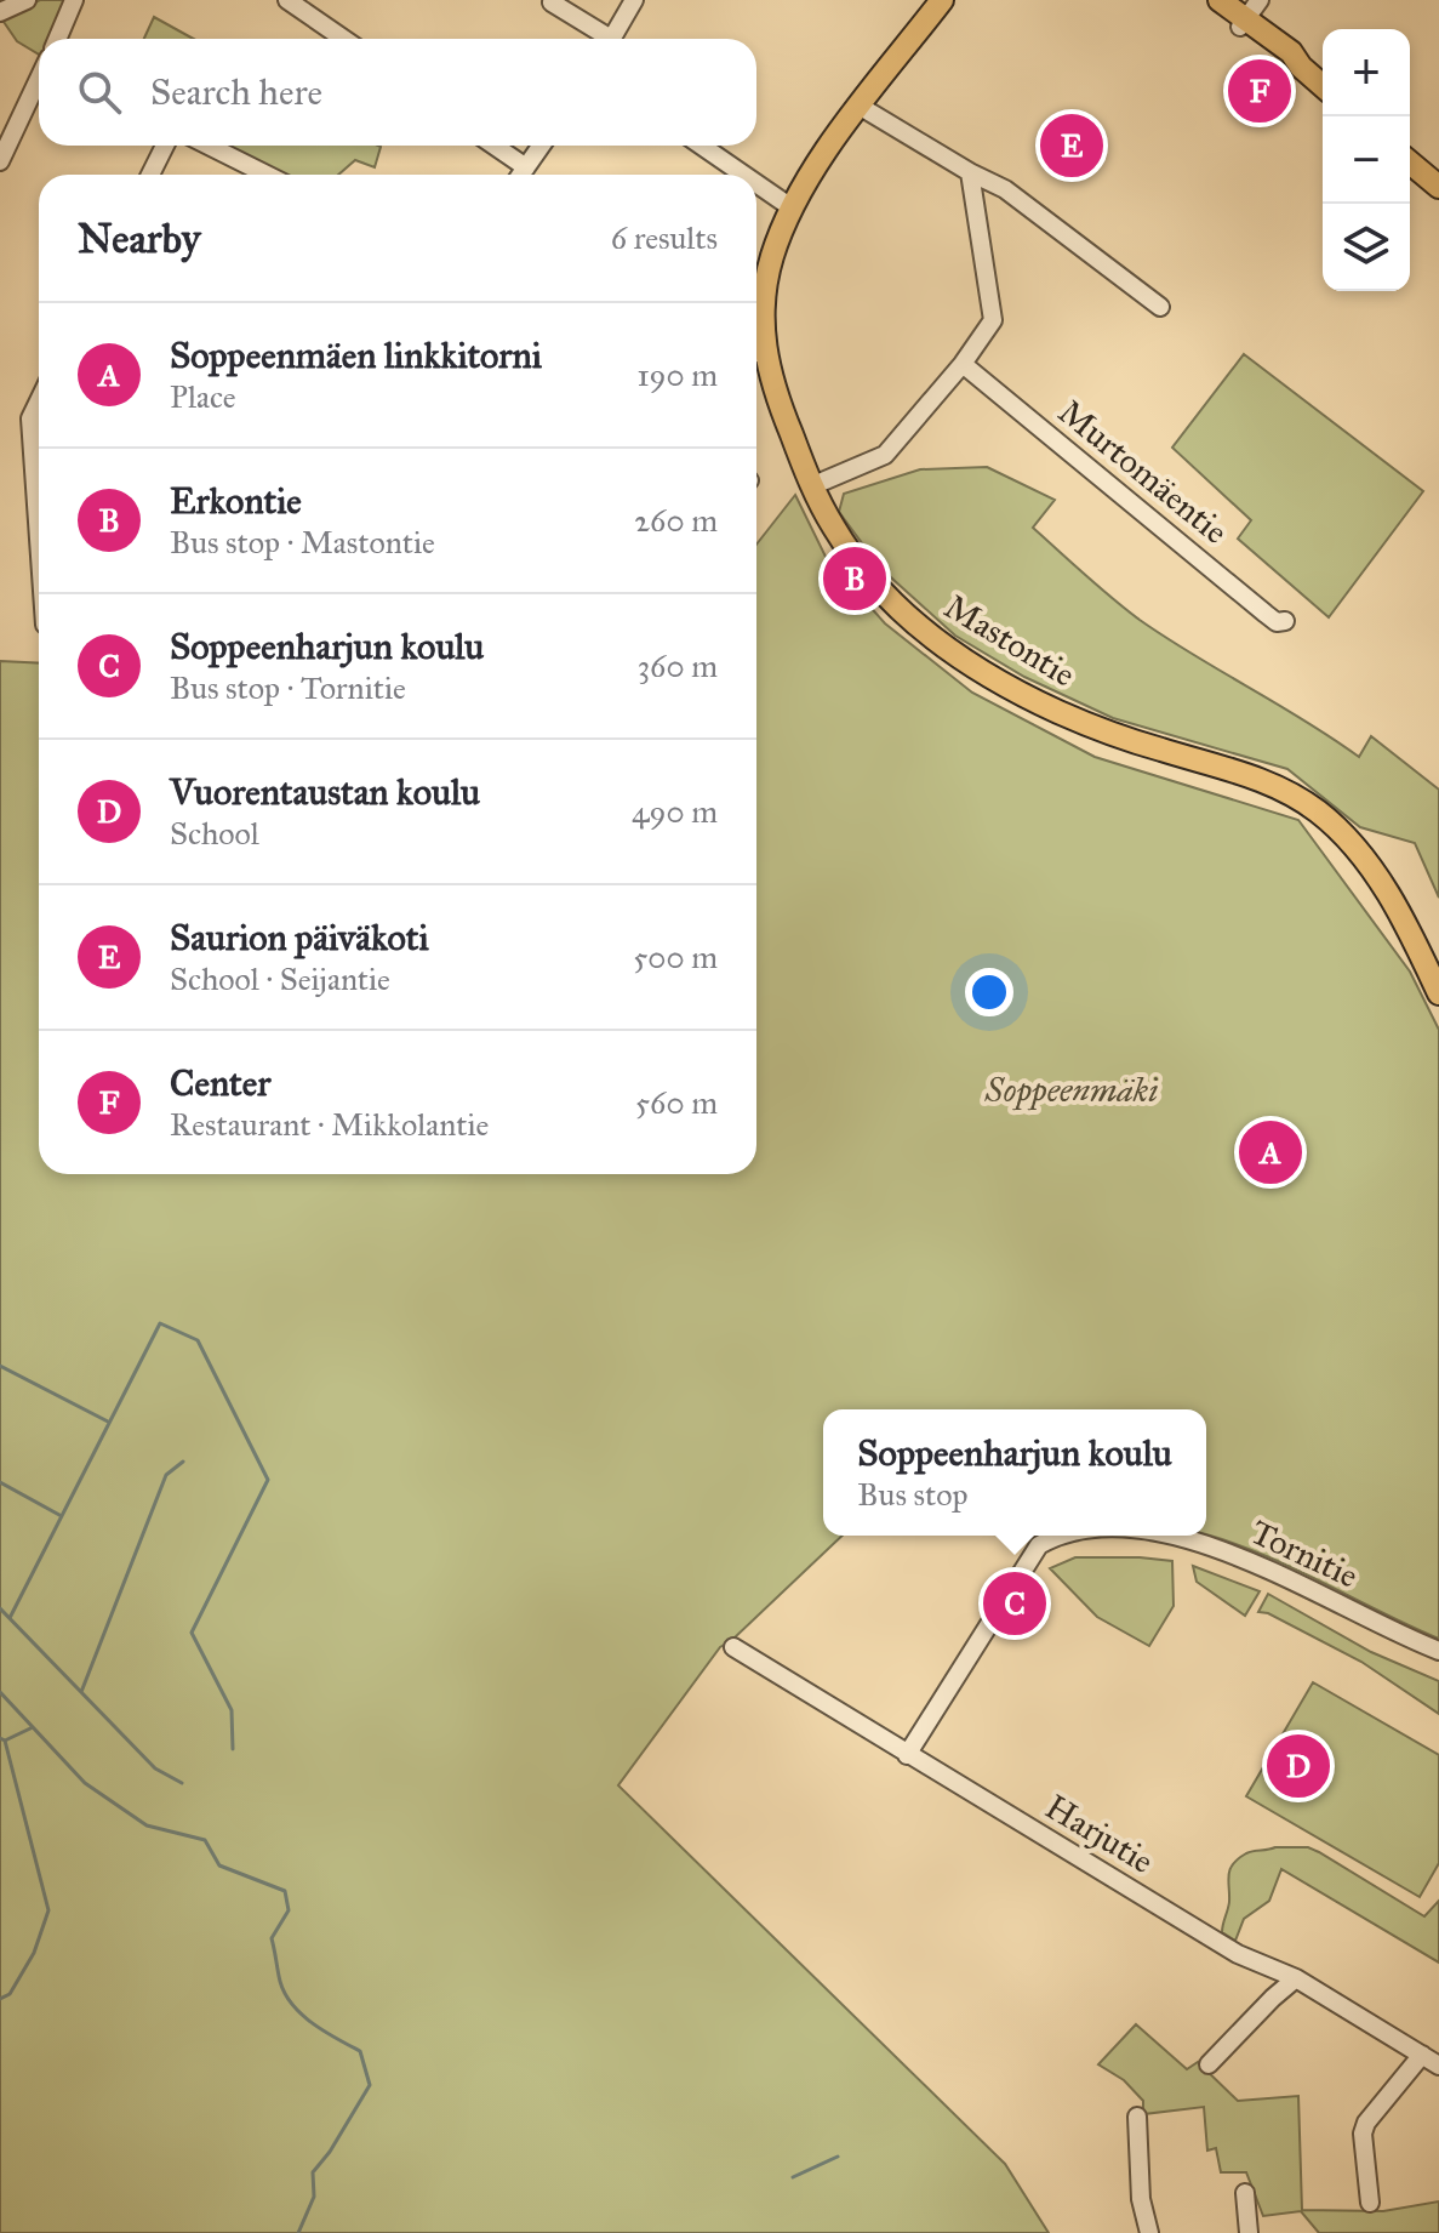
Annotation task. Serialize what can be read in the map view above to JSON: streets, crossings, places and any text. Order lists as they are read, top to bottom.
{
  "streets": {
    "main road": ["Mastontie"],
    "street": ["Murtomäentie", "Tornitie", "Harjutie"]
  },
  "crossings": [
    ["Tornitie", "Harjutie"]
  ],
  "parks": ["Soppeenmäki"],
  "page": {
    "map_buttons": ["+", "−"],
    "search": "Search here",
    "pins": [
      "F",
      "E",
      "B",
      "A",
      "C",
      "D"
    ],
    "heading": ["Nearby", "6 results"],
    "list": [
      {
        "mark": "A",
        "name": "Soppeenmäen linkkitorni",
        "note": "Place",
        "value": "190 m"
      },
      {
        "mark": "B",
        "name": "Erkontie",
        "note": "Bus stop · Mastontie",
        "value": "260 m"
      },
      {
        "mark": "C",
        "name": "Soppeenharjun koulu",
        "note": "Bus stop · Tornitie",
        "value": "360 m"
      },
      {
        "mark": "D",
        "name": "Vuorentaustan koulu",
        "note": "School",
        "value": "490 m"
      },
      {
        "mark": "E",
        "name": "Saurion päiväkoti",
        "note": "School · Seijantie",
        "value": "500 m"
      },
      {
        "mark": "F",
        "name": "Center",
        "note": "Restaurant · Mikkolantie",
        "value": "560 m"
      }
    ],
    "popup": ["Soppeenharjun koulu", "Bus stop"]
  }
}
